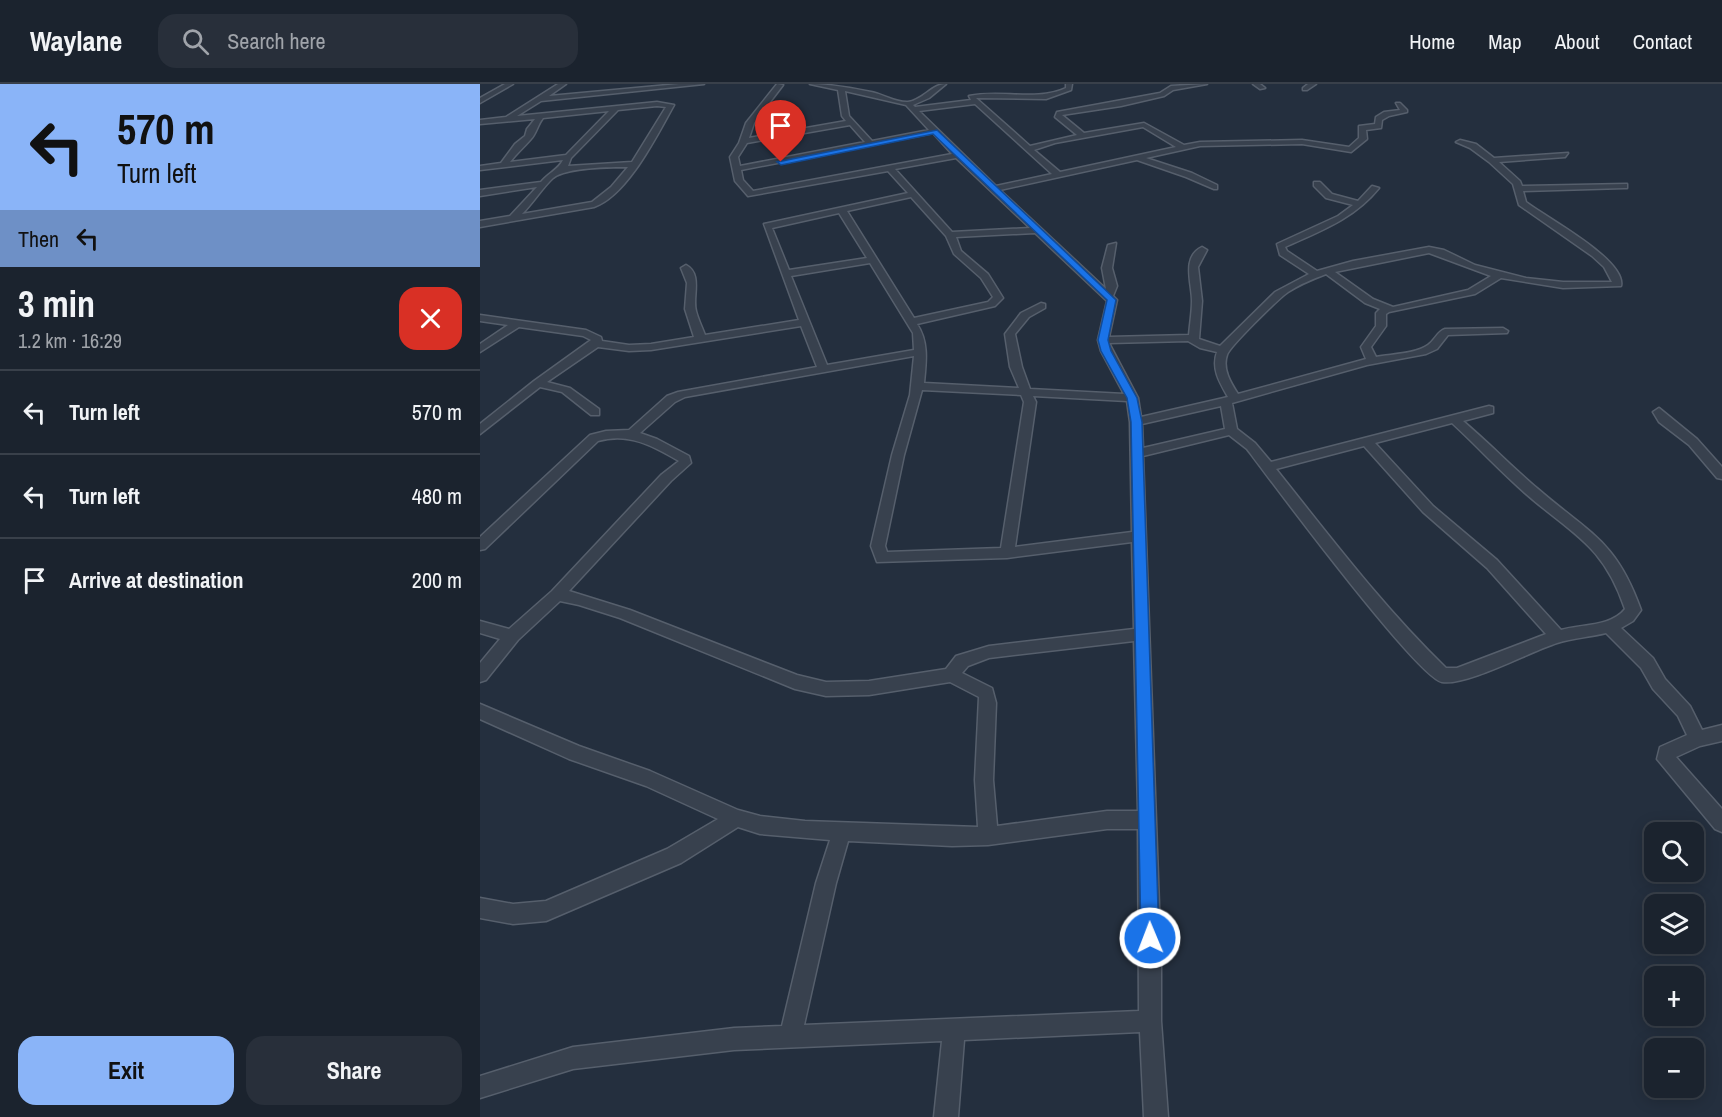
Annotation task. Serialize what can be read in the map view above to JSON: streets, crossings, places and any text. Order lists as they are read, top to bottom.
{
  "page": {
    "header": "Waylane",
    "search": "Search here",
    "nav": [
      "Home",
      "Map",
      "About",
      "Contact"
    ],
    "turn": ["570 m", "Turn left"],
    "then": "Then",
    "heading": ["3 min", "1.2 km · 16:29"],
    "list": [
      {
        "name": "Turn left",
        "value": "570 m"
      },
      {
        "name": "Turn left",
        "value": "480 m"
      },
      {
        "name": "Arrive at destination",
        "value": "200 m"
      }
    ],
    "map_buttons": ["+", "−"],
    "buttons": ["Exit", "Share"]
  }
}
